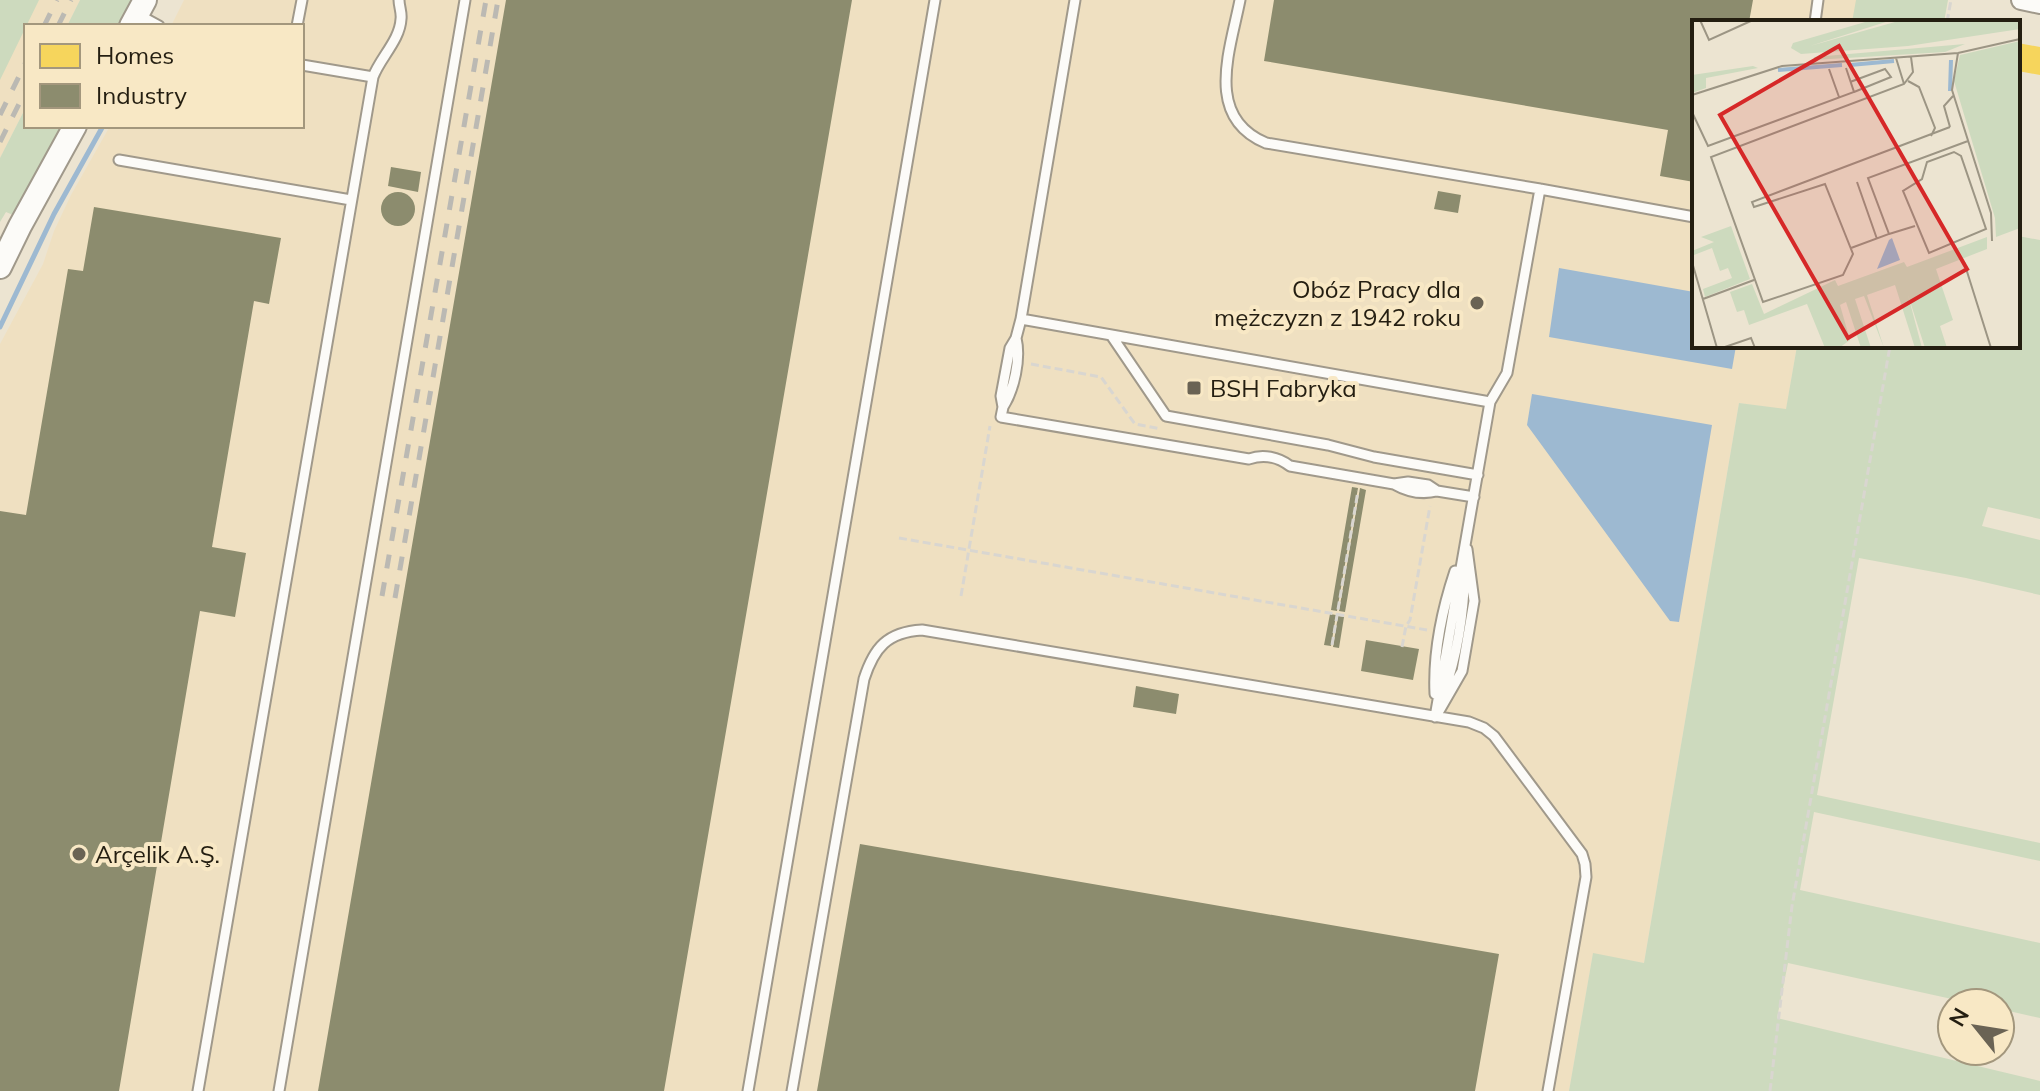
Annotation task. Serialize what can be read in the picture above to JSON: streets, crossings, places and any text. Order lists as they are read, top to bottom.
{
  "places": {
    "other": ["Obóz Pracy dla mężczyzn z 1942 roku", "Arçelik A.Ş."],
    "transit": ["BSH Fabryka"]
  },
  "legend": ["Homes", "Industry"],
  "north": "top left"
}
